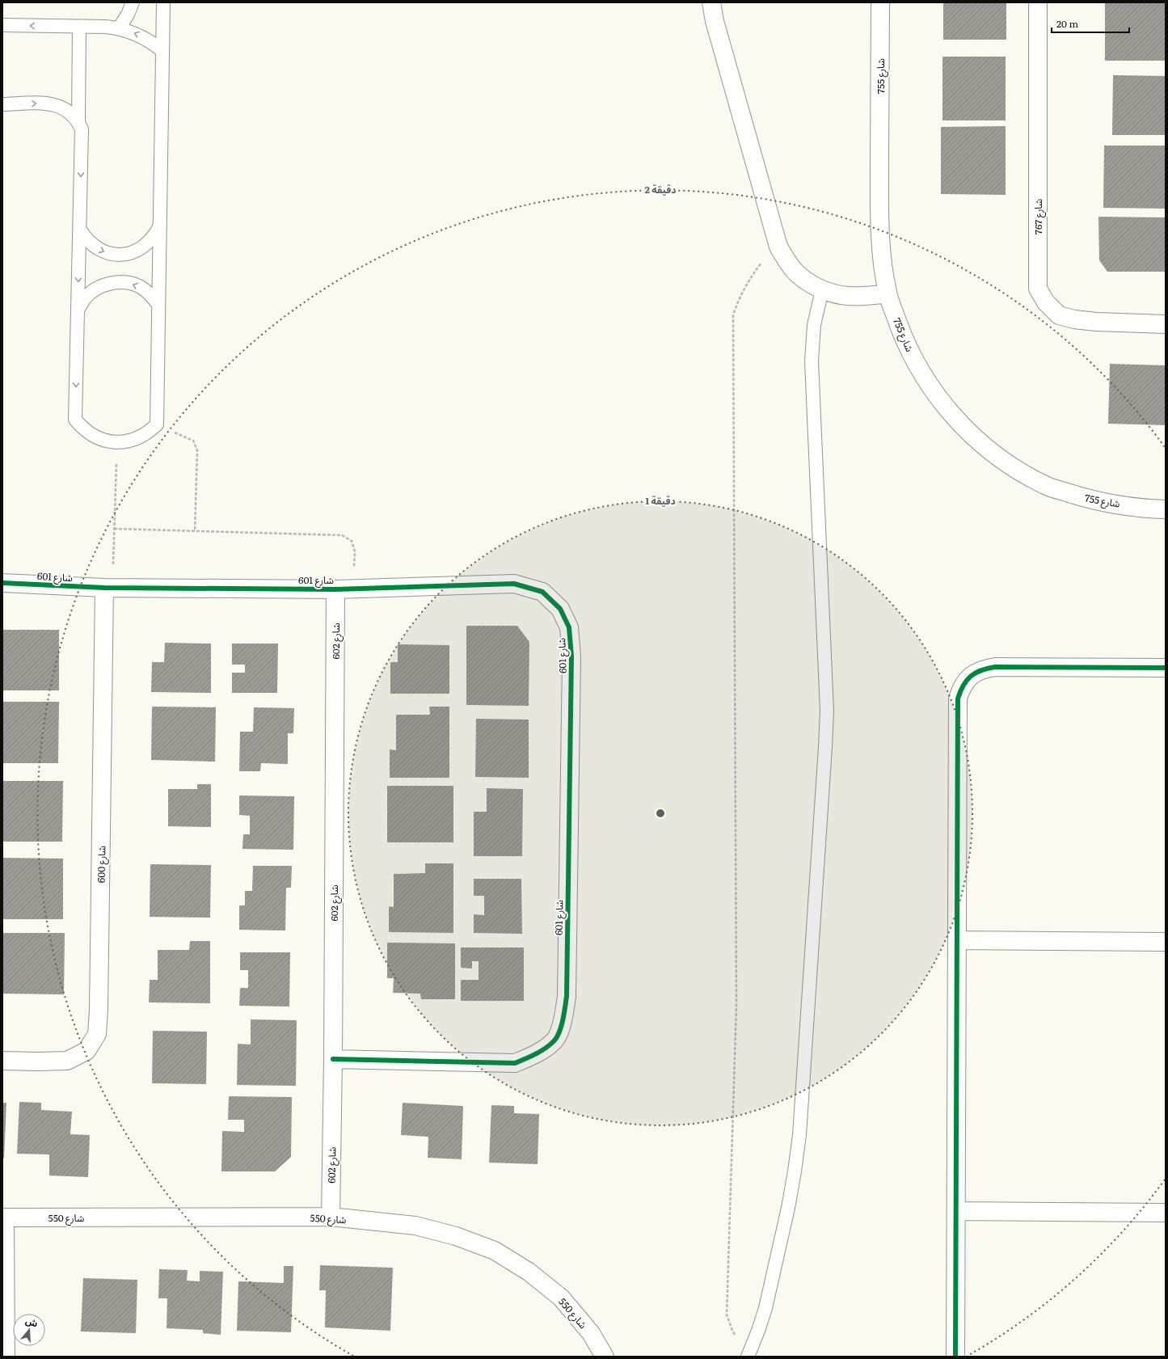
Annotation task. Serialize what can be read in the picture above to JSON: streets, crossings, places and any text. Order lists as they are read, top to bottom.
{
  "streets": {
    "street": [
      "شارع 755",
      "شارع 767",
      "شارع 601",
      "شارع 602",
      "شارع 600",
      "شارع 550"
    ]
  },
  "crossings": [
    ["شارع 601", "شارع 602"],
    ["شارع 601", "شارع 600"],
    ["شارع 602", "شارع 550"]
  ],
  "scale_bar": "20 m",
  "north": "top",
  "rings": ["2 دقيقة", "1 دقيقة"]
}
